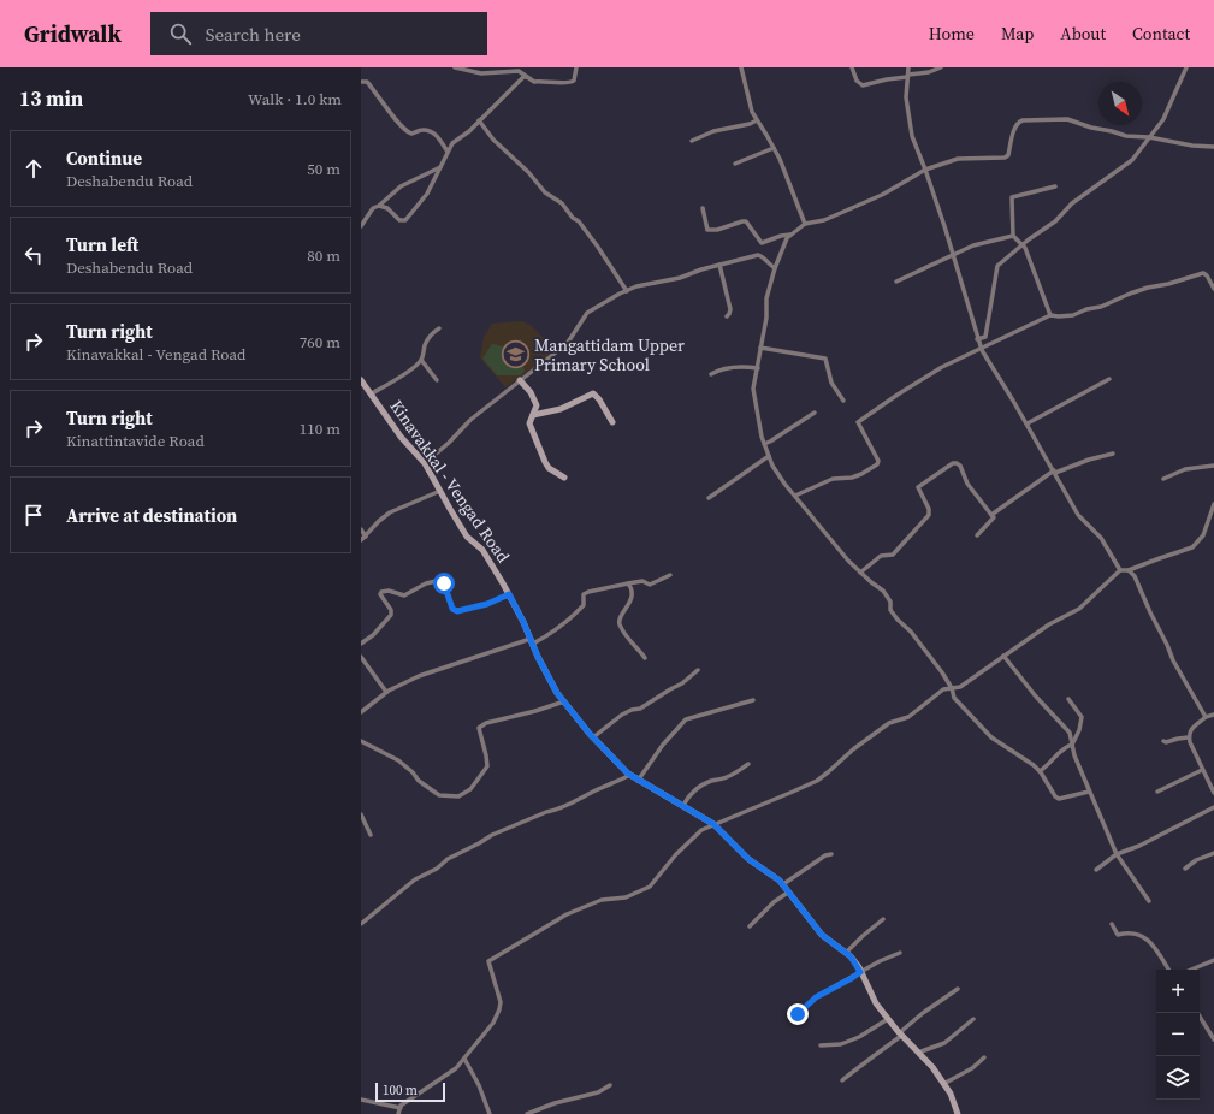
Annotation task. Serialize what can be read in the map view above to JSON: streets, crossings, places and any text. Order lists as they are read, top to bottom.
{
  "streets": {
    "main road": ["Kinavakkal - Vengad Road"]
  },
  "places": {
    "school or university": ["Mangattidam Upper Primary School"]
  },
  "scale_bar": "100 m",
  "north": "bottom right",
  "page": {
    "header": "Gridwalk",
    "search": "Search here",
    "nav": [
      "Home",
      "Map",
      "About",
      "Contact"
    ],
    "heading": ["13 min", "Walk · 1.0 km"],
    "list": [
      ["Continue", "Deshabendu Road", "50 m"],
      ["Turn left", "Deshabendu Road", "80 m"],
      ["Turn right", "Kinavakkal - Vengad Road", "760 m"],
      ["Turn right", "Kinattintavide Road", "110 m"],
      "Arrive at destination"
    ],
    "map_buttons": ["+", "−"],
    "scale": "100 m"
  }
}
